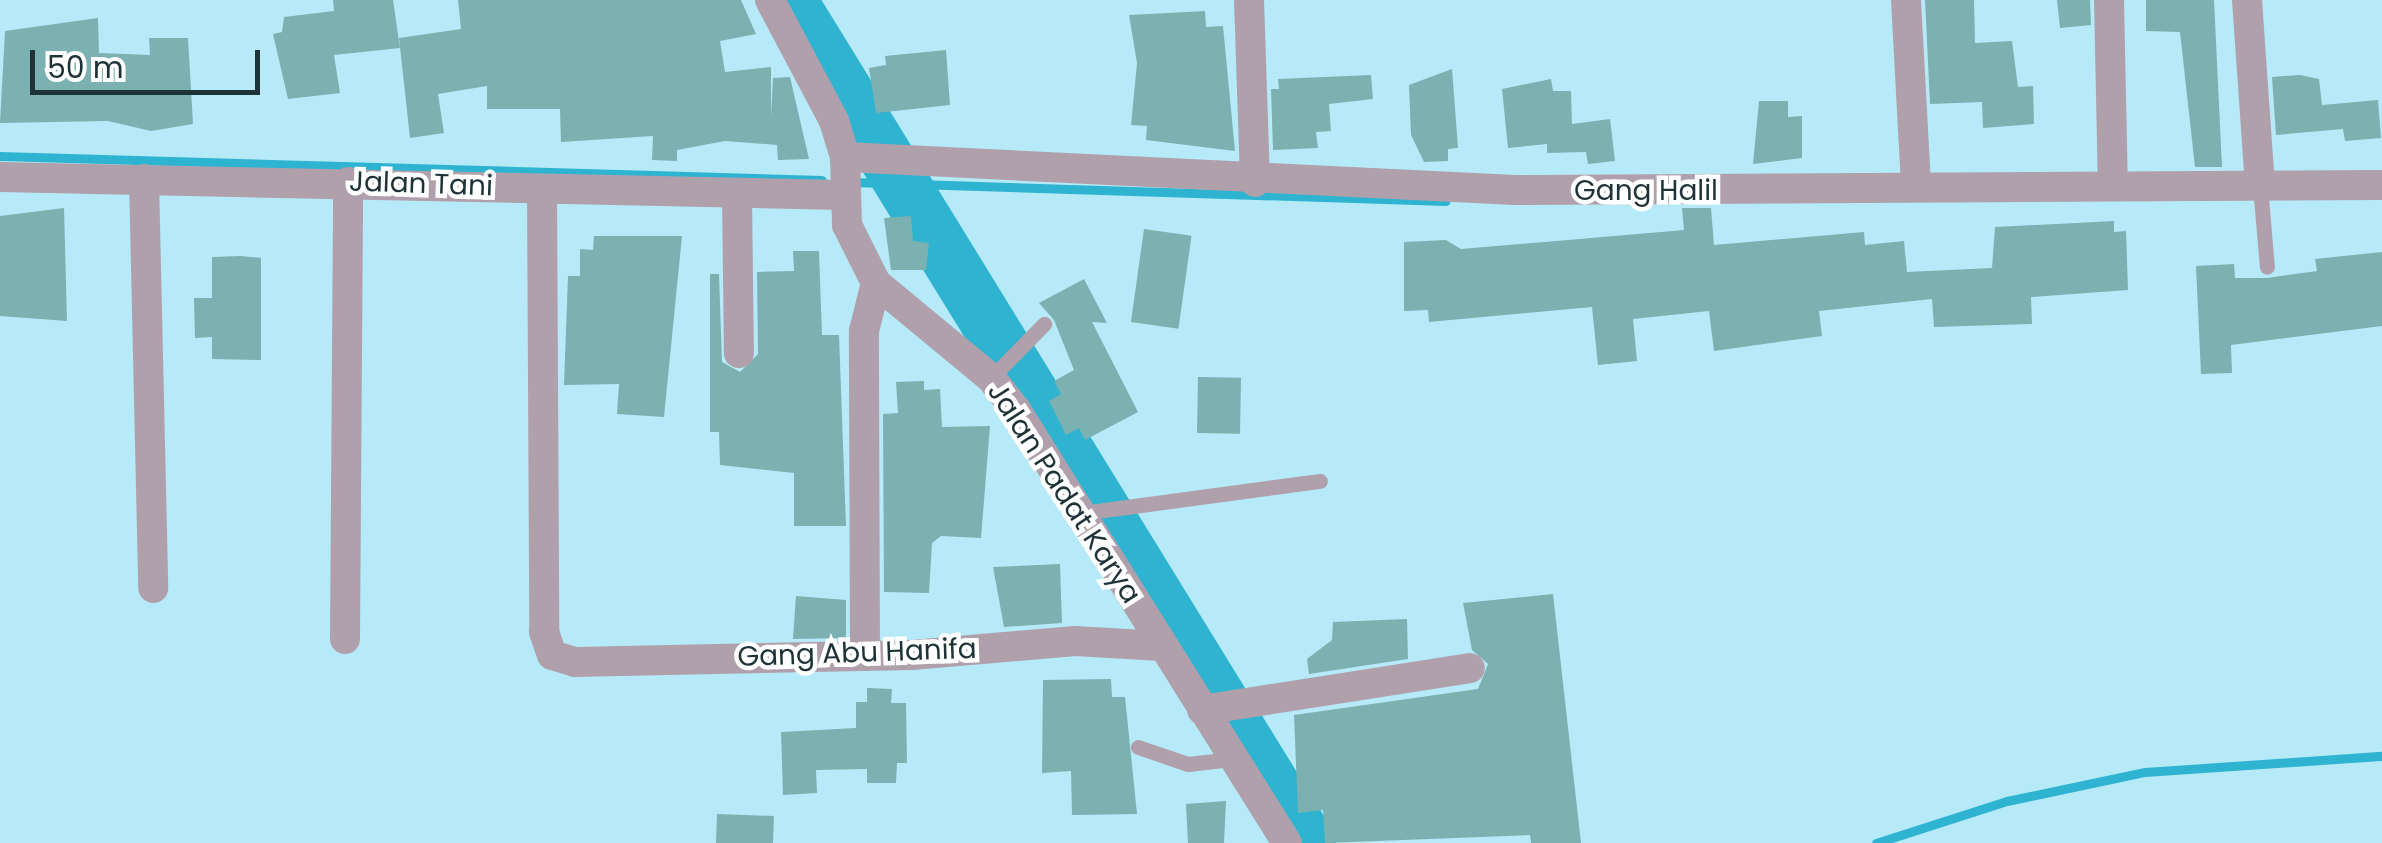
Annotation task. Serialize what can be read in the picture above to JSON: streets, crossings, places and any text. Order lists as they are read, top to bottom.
{
  "streets": {
    "street": [
      "Jalan Tani",
      "Gang Halil",
      "Jalan Padat Karya",
      "Gang Abu Hanifa"
    ]
  },
  "crossings": [
    ["Jalan Tani", "Gang Halil"],
    ["Jalan Tani", "Jalan Padat Karya"],
    ["Jalan Tani", "Gang Abu Hanifa"],
    ["Gang Halil", "Jalan Padat Karya"],
    ["Jalan Padat Karya", "Gang Abu Hanifa"]
  ],
  "scale_bar": "50 m"
}
